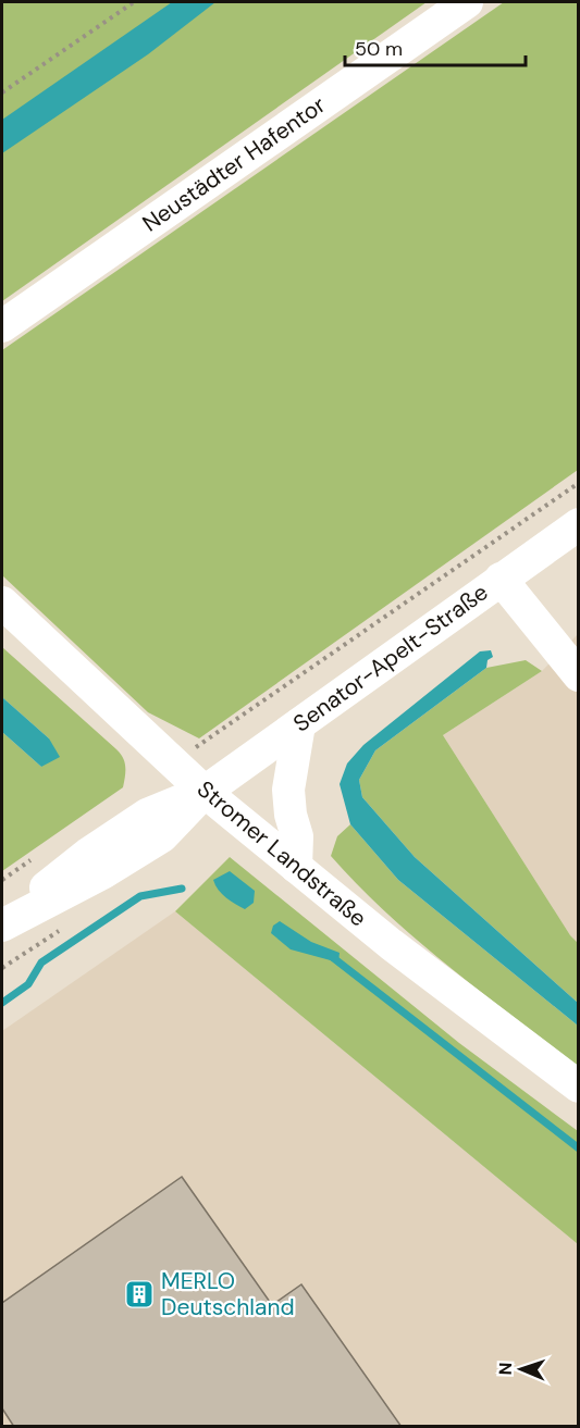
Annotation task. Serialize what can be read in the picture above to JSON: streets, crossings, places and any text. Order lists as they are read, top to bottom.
{
  "streets": {
    "street": ["Neustädter Hafentor", "Senator-Apelt-Straße", "Stromer Landstraße"]
  },
  "crossings": [
    ["Senator-Apelt-Straße", "Stromer Landstraße"]
  ],
  "places": {
    "building": ["MERLO Deutschland"]
  },
  "scale_bar": "50 m",
  "north": "left"
}
